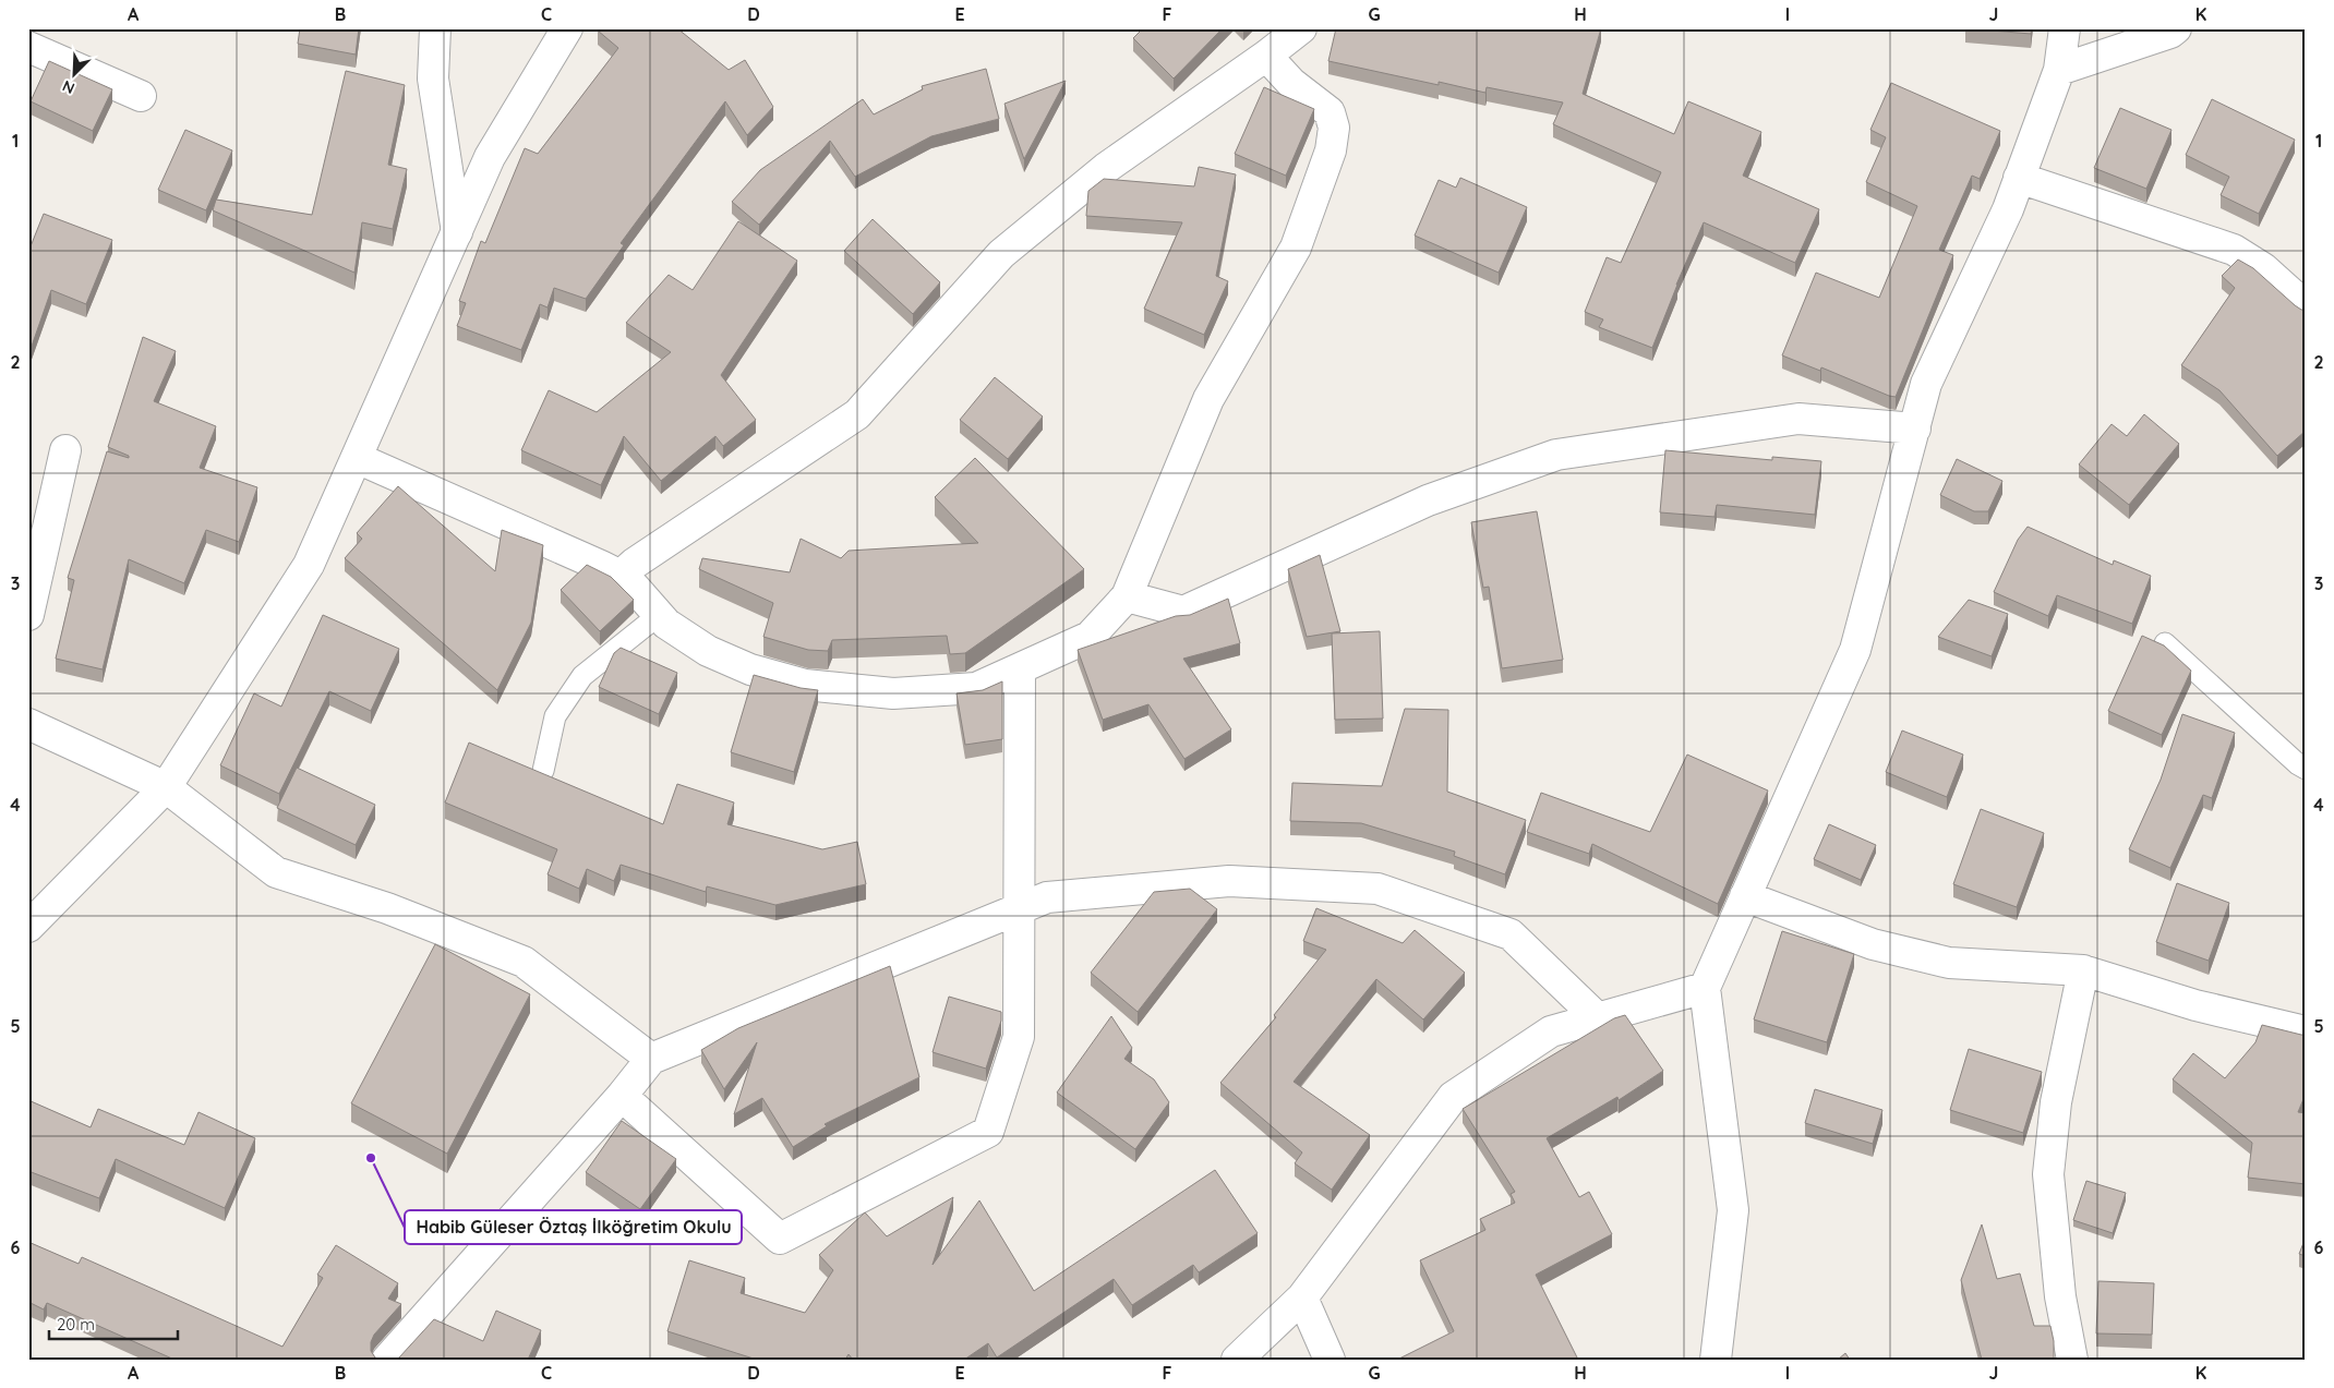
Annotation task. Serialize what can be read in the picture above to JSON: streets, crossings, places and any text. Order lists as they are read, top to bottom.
{
  "places": ["Habib Güleser Öztaş İlköğretim Okulu"],
  "scale_bar": "20 m",
  "north": "bottom left",
  "grid": {
    "columns": [
      "A",
      "B",
      "C",
      "D",
      "E",
      "F",
      "G",
      "H",
      "I",
      "J",
      "K"
    ],
    "rows": [
      "1",
      "2",
      "3",
      "4",
      "5",
      "6"
    ]
  }
}
